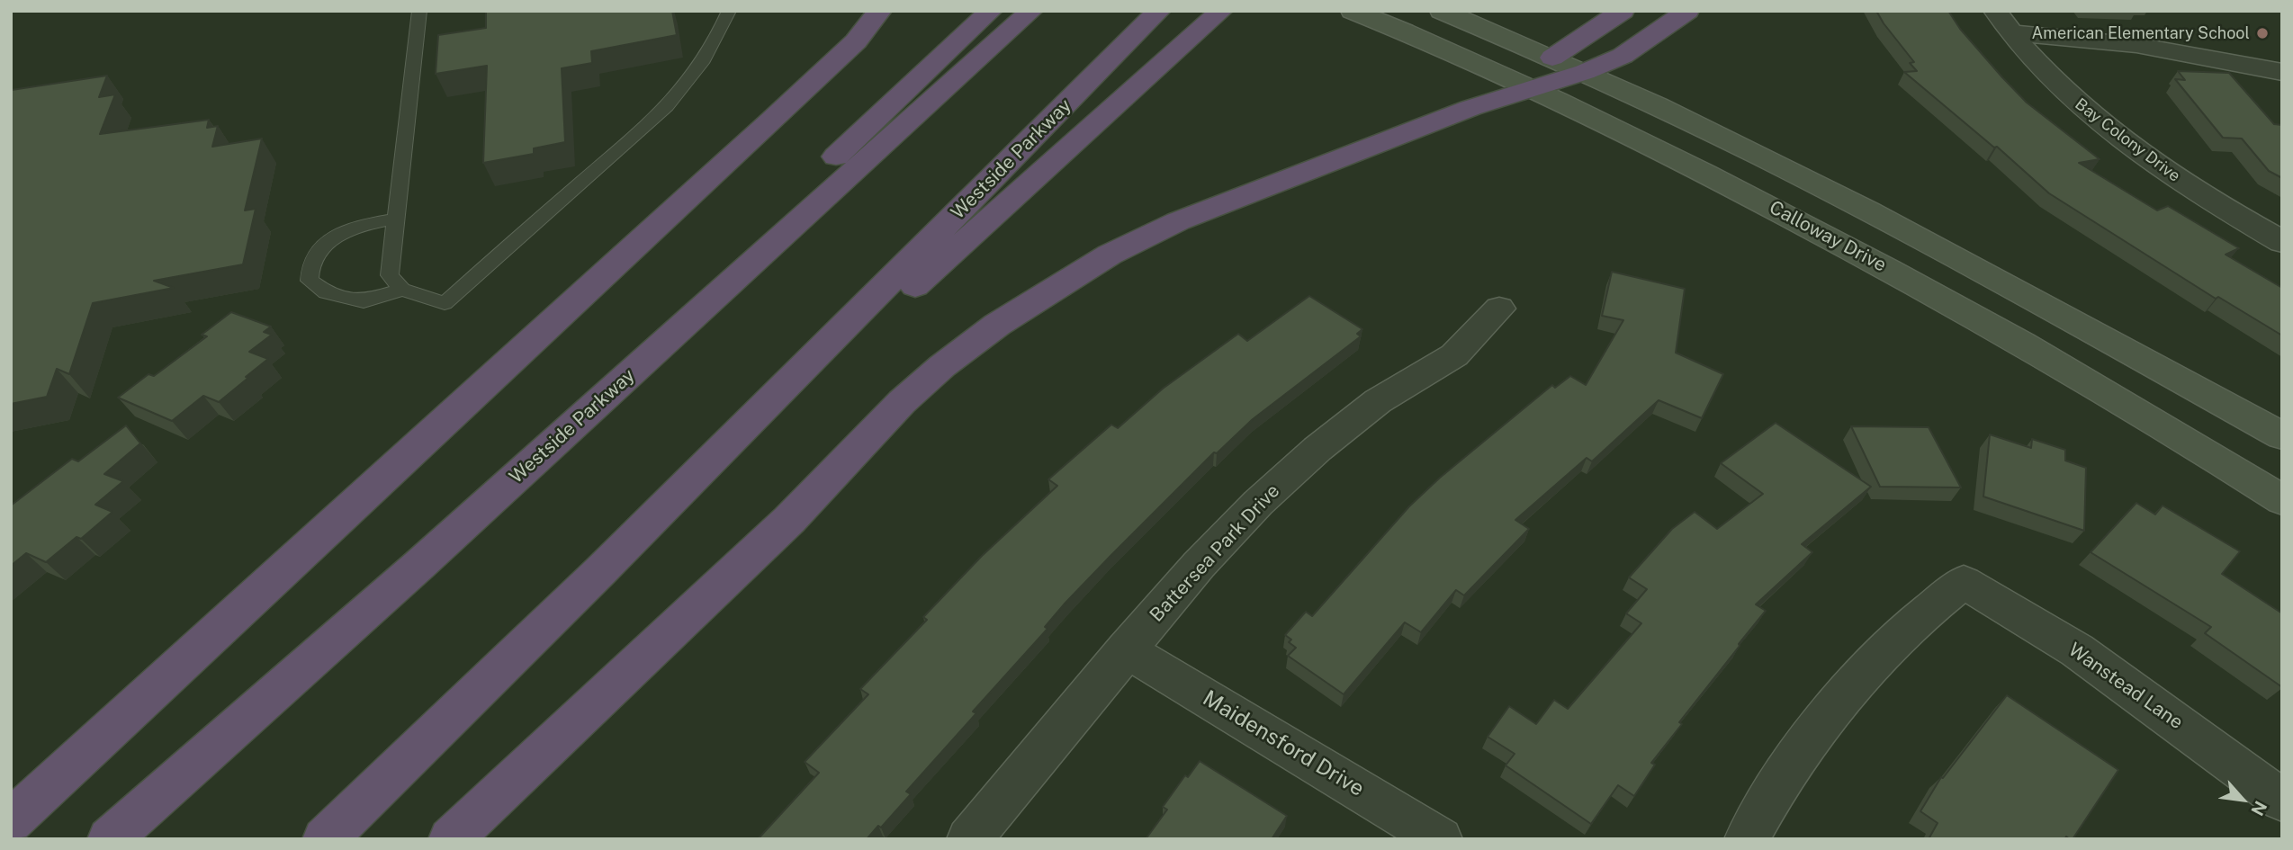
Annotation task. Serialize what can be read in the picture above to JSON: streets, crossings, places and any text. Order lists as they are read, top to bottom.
{
  "streets": {
    "highway": ["Westside Parkway"],
    "main road": ["Calloway Drive"],
    "street": [
      "Bay Colony Drive",
      "Battersea Park Drive",
      "Wanstead Lane",
      "Maidensford Drive"
    ]
  },
  "crossings": [
    ["Battersea Park Drive", "Maidensford Drive"]
  ],
  "places": ["American Elementary School"],
  "north": "bottom right"
}
